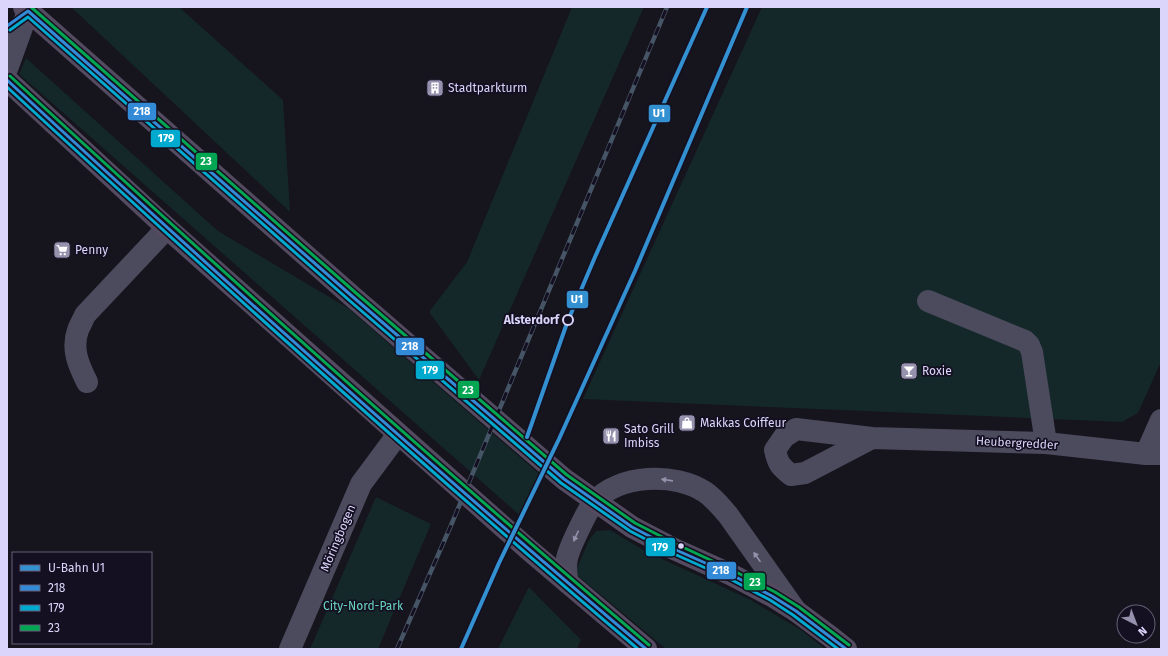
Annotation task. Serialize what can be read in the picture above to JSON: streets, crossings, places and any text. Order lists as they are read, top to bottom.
{
  "streets": {
    "street": ["Heubergredder", "Möringbogen"]
  },
  "parks": ["City-Nord-Park"],
  "places": {
    "building": ["Stadtparkturm"],
    "supermarket": ["Penny"],
    "other": ["Alsterdorf"],
    "bar": ["Roxie"],
    "shop": ["Makkas Coiffeur"],
    "restaurant": ["Sato Grill Imbiss"]
  },
  "lines": [
    "metro line U1",
    "transit line 23",
    "transit line 218",
    "transit line 179"
  ],
  "legend": [
    "U-Bahn U1",
    "218",
    "179",
    "23"
  ],
  "north": "bottom right"
}
